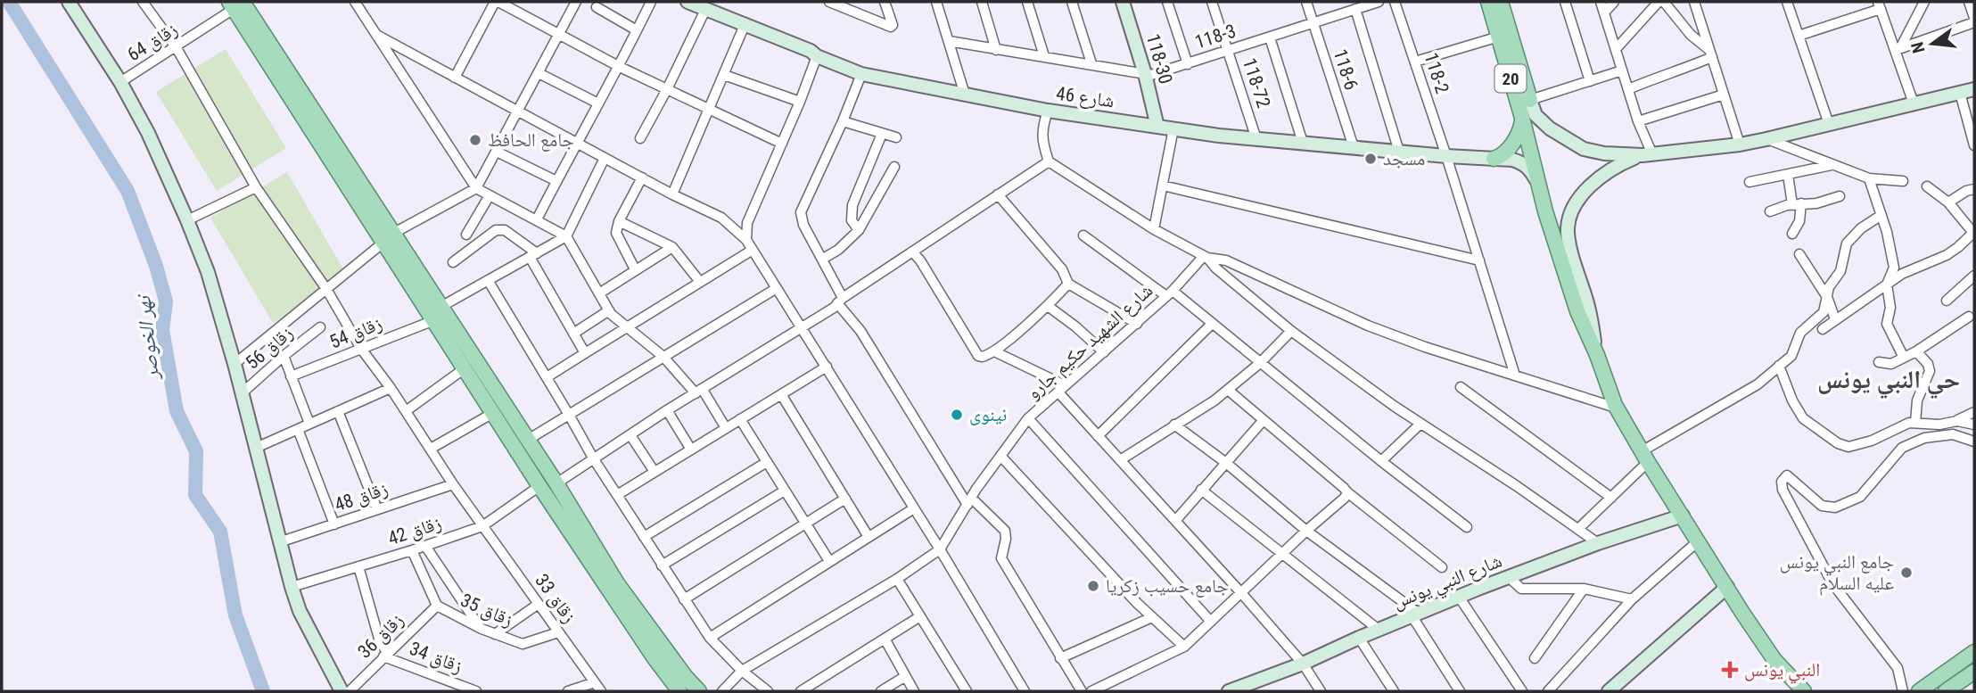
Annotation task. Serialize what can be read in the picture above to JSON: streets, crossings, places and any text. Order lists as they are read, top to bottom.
{
  "streets": {
    "main road": [
      "118-30",
      "20",
      "شارع 46",
      "شارع النبي يونس"
    ],
    "street": [
      "118-3",
      "زقاق 64",
      "118-6",
      "118-2",
      "118-72",
      "زقاق 54",
      "شارع الشهيد حكيم جارو",
      "زقاق 56",
      "زقاق 48",
      "زقاق 42",
      "زقاق 33",
      "زقاق 35",
      "زقاق 36",
      "زقاق 34"
    ]
  },
  "crossings": [
    ["118-3", "118-30"],
    ["118-3", "118-6"],
    ["118-3", "118-72"],
    ["زقاق 64", "زقاق 33"],
    ["118-30", "شارع 46"],
    ["118-6", "شارع 46"],
    ["118-2", "شارع 46"],
    ["20", "شارع 46"],
    ["118-72", "شارع 46"],
    ["زقاق 54", "زقاق 33"],
    ["زقاق 48", "زقاق 33"],
    ["زقاق 42", "زقاق 33"],
    ["زقاق 33", "زقاق 35"],
    ["زقاق 35", "زقاق 36"],
    ["زقاق 36", "زقاق 34"]
  ],
  "districts": ["حي النبي يونس"],
  "water": ["نهر الخوصر"],
  "places": {
    "other": [
      "جامع الحافظ",
      "مسجد",
      "نينوى",
      "جامع النبي يونس عليه السلام",
      "جامع حسيب زكريا"
    ],
    "health": ["النبي يونس"]
  },
  "north": "left"
}
